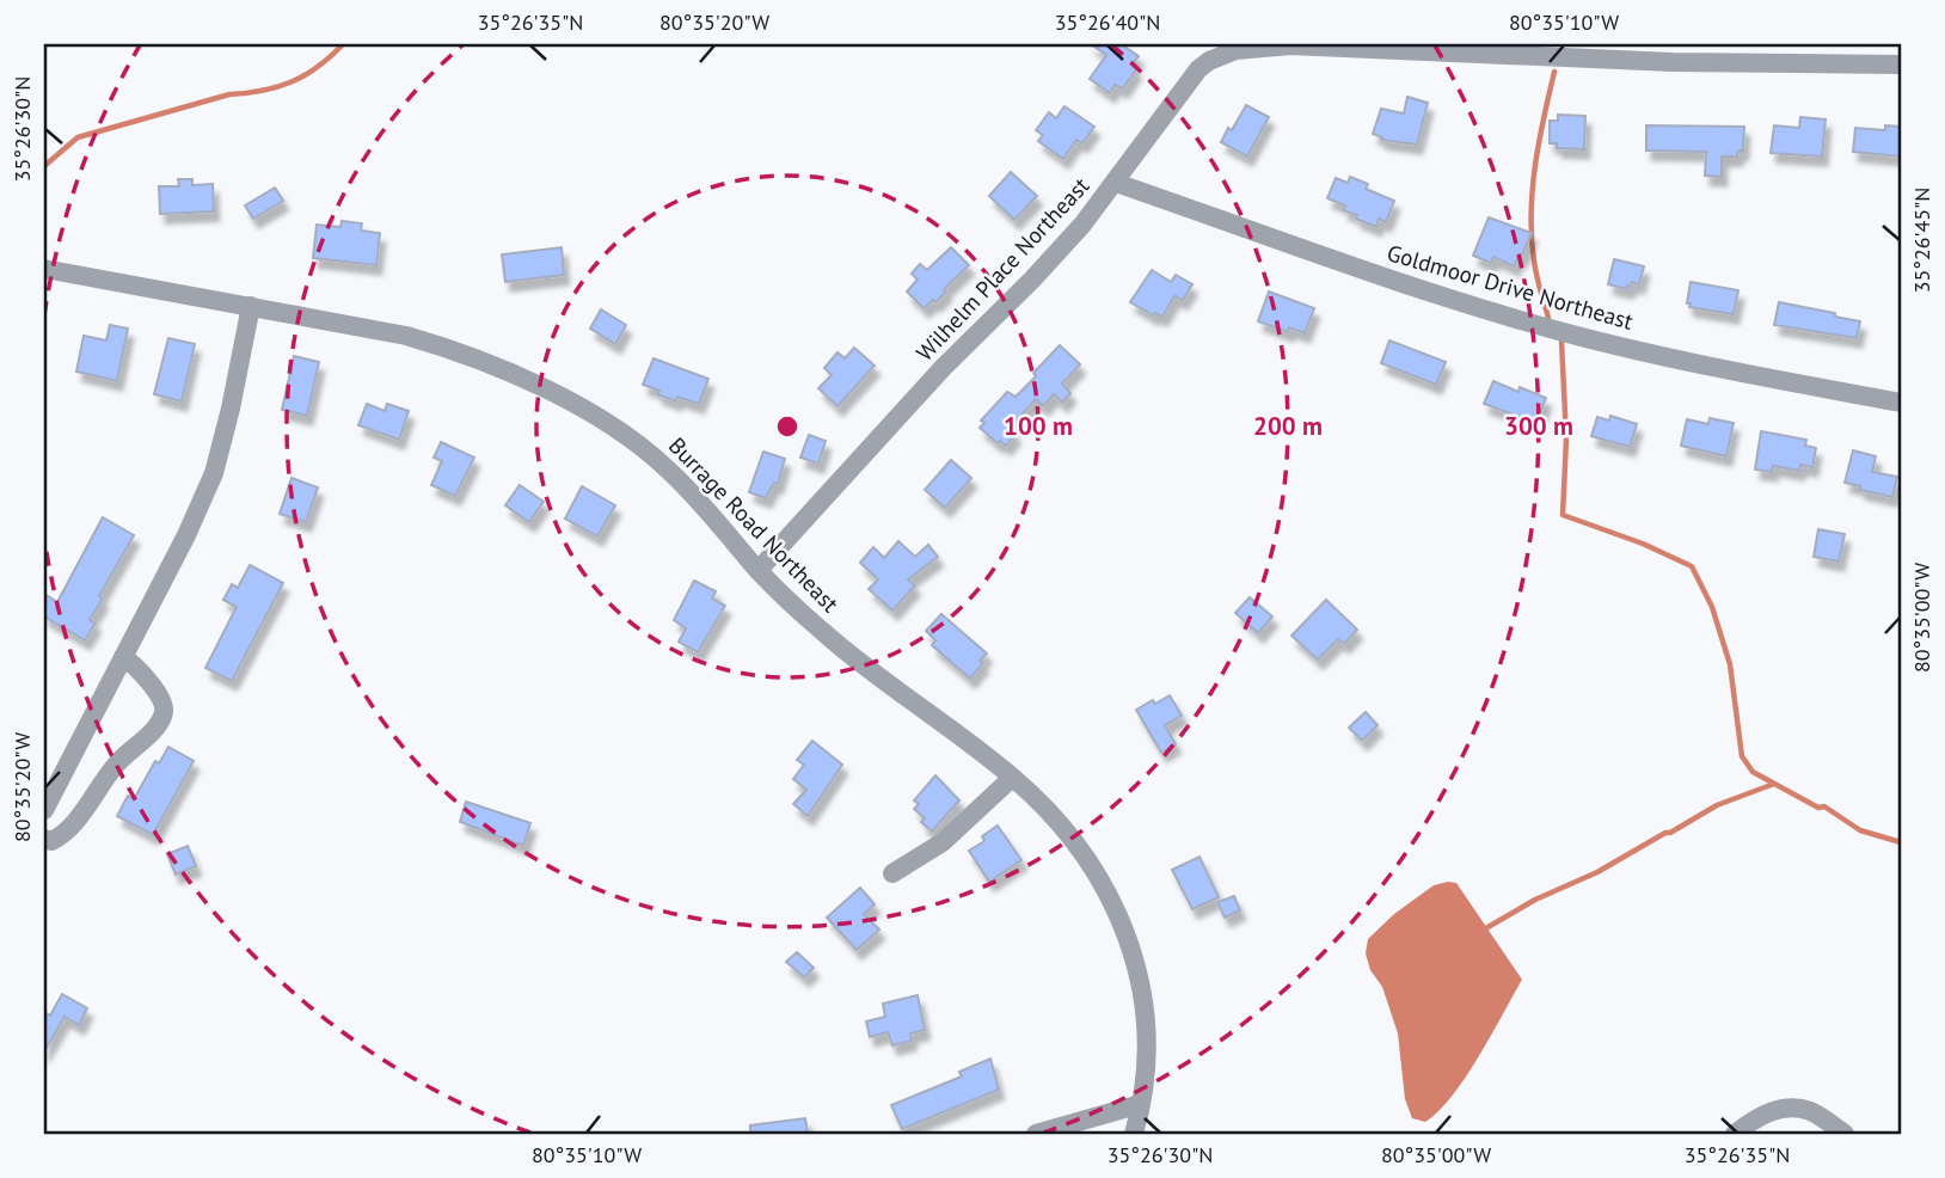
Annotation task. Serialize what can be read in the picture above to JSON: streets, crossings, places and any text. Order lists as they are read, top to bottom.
{
  "streets": {
    "street": ["Wilhelm Place Northeast", "Goldmoor Drive Northeast", "Burrage Road Northeast"]
  },
  "crossings": [
    ["Wilhelm Place Northeast", "Goldmoor Drive Northeast"],
    ["Wilhelm Place Northeast", "Burrage Road Northeast"]
  ],
  "coordinates": [
    "35°26'35\"N",
    "80°35'20\"W",
    "35°26'40\"N",
    "80°35'10\"W",
    "35°26'30\"N",
    "35°26'45\"N",
    "80°35'00\"W"
  ],
  "rings": ["100 m", "200 m", "300 m"]
}
